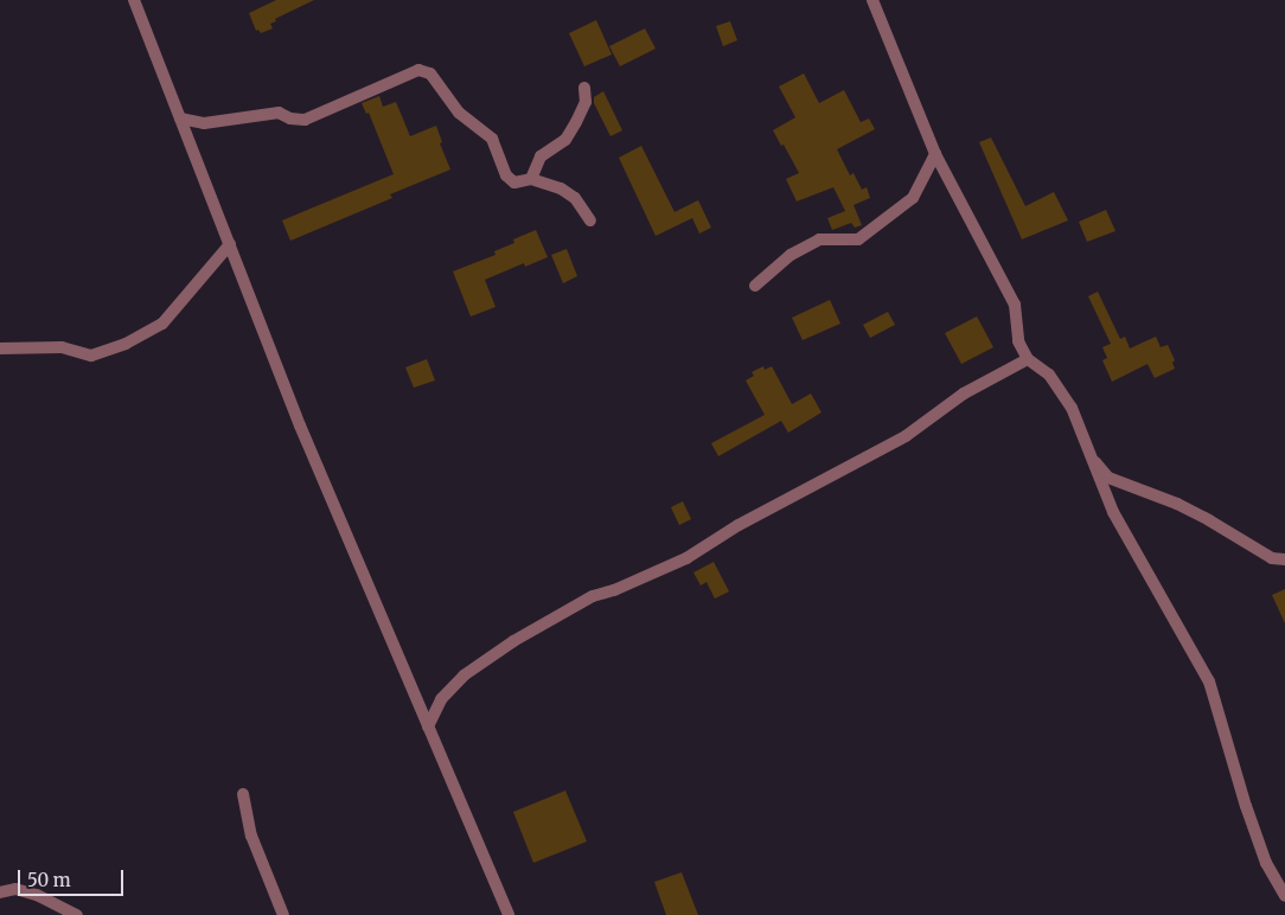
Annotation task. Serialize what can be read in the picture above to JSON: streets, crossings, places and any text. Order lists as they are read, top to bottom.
{
  "scale_bar": "50 m"
}
